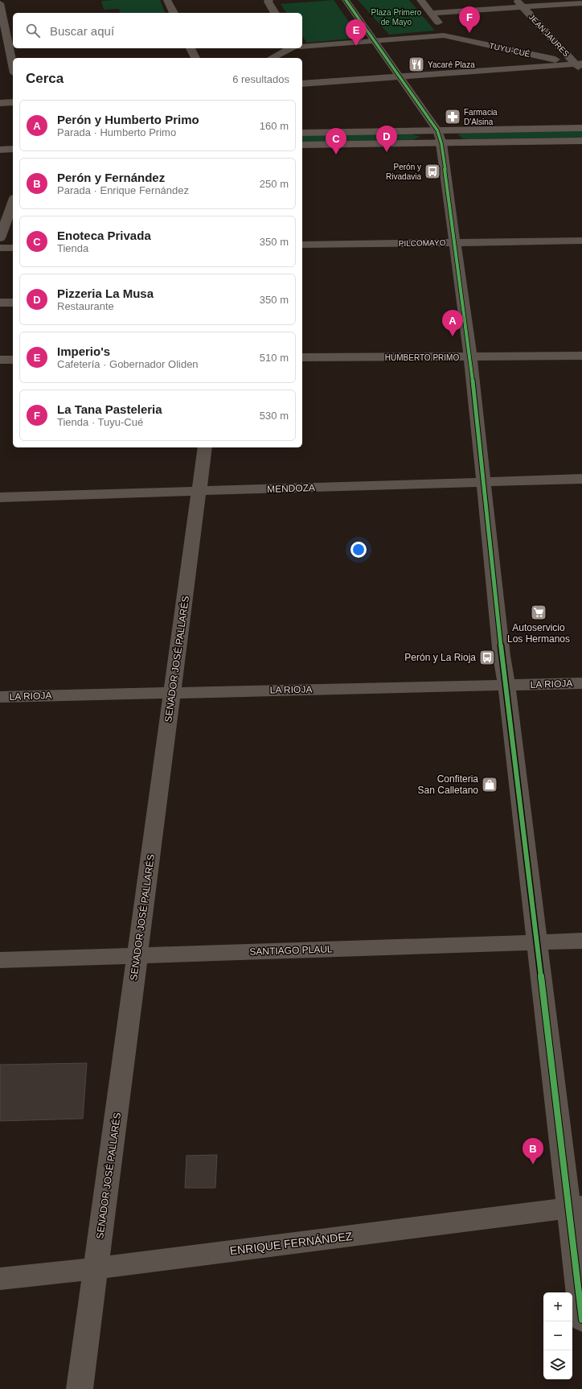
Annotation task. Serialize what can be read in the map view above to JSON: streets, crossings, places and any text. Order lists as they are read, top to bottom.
{
  "streets": {
    "street": [
      "JEAN JAURES",
      "TUYU-CUÉ",
      "PILCOMAYO",
      "HUMBERTO PRIMO",
      "MENDOZA",
      "SENADOR JOSÉ PALLARÉS",
      "LA RIOJA",
      "SANTIAGO PLAUL",
      "ENRIQUE FERNÁNDEZ"
    ]
  },
  "crossings": [
    ["JEAN JAURES", "TUYU-CUÉ"],
    ["MENDOZA", "SENADOR JOSÉ PALLARÉS"],
    ["SENADOR JOSÉ PALLARÉS", "LA RIOJA"],
    ["SENADOR JOSÉ PALLARÉS", "SANTIAGO PLAUL"],
    ["SENADOR JOSÉ PALLARÉS", "ENRIQUE FERNÁNDEZ"]
  ],
  "parks": ["Plaza Primero de Mayo"],
  "places": {
    "restaurant": ["Yacaré Plaza"],
    "pharmacy": ["Farmacia D'Alsina"],
    "bus stop": ["Perón y Rivadavia", "Perón y La Rioja"],
    "supermarket": ["Autoservicio Los Hermanos"],
    "shop": ["Confiteria San Calletano"]
  },
  "page": {
    "pins": [
      "F",
      "E",
      "D",
      "C",
      "A",
      "B"
    ],
    "search": "Buscar aquí",
    "heading": ["Cerca", "6 resultados"],
    "list": [
      {
        "mark": "A",
        "name": "Perón y Humberto Primo",
        "note": "Parada · Humberto Primo",
        "value": "160 m"
      },
      {
        "mark": "B",
        "name": "Perón y Fernández",
        "note": "Parada · Enrique Fernández",
        "value": "250 m"
      },
      {
        "mark": "C",
        "name": "Enoteca Privada",
        "note": "Tienda",
        "value": "350 m"
      },
      {
        "mark": "D",
        "name": "Pizzeria La Musa",
        "note": "Restaurante",
        "value": "350 m"
      },
      {
        "mark": "E",
        "name": "Imperio's",
        "note": "Cafetería · Gobernador Oliden",
        "value": "510 m"
      },
      {
        "mark": "F",
        "name": "La Tana Pasteleria",
        "note": "Tienda · Tuyu-Cué",
        "value": "530 m"
      }
    ],
    "map_buttons": ["+", "−"]
  }
}
